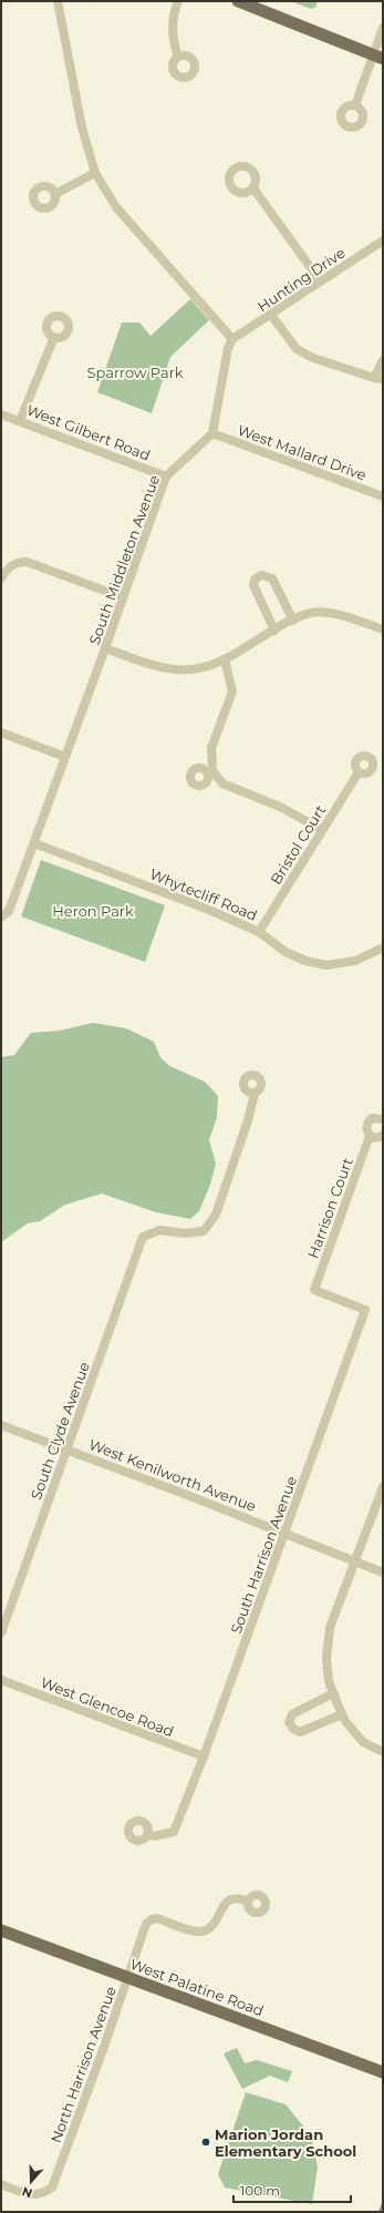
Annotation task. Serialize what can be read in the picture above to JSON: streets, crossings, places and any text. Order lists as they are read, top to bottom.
{
  "streets": {
    "main road": ["West Palatine Road"],
    "street": [
      "Hunting Drive",
      "West Gilbert Road",
      "West Mallard Drive",
      "South Middleton Avenue",
      "Bristol Court",
      "Whytecliff Road",
      "Harrison Court",
      "South Clyde Avenue",
      "West Kenilworth Avenue",
      "South Harrison Avenue",
      "West Glencoe Road",
      "North Harrison Avenue"
    ]
  },
  "crossings": [
    ["West Gilbert Road", "South Middleton Avenue"],
    ["West Mallard Drive", "South Middleton Avenue"],
    ["South Middleton Avenue", "Whytecliff Road"],
    ["Bristol Court", "Whytecliff Road"],
    ["Harrison Court", "South Harrison Avenue"],
    ["South Clyde Avenue", "West Kenilworth Avenue"],
    ["West Kenilworth Avenue", "South Harrison Avenue"],
    ["South Harrison Avenue", "West Glencoe Road"],
    ["West Palatine Road", "North Harrison Avenue"]
  ],
  "parks": ["Sparrow Park", "Heron Park"],
  "places": ["Marion Jordan Elementary School"],
  "scale_bar": "100 m",
  "north": "bottom"
}
